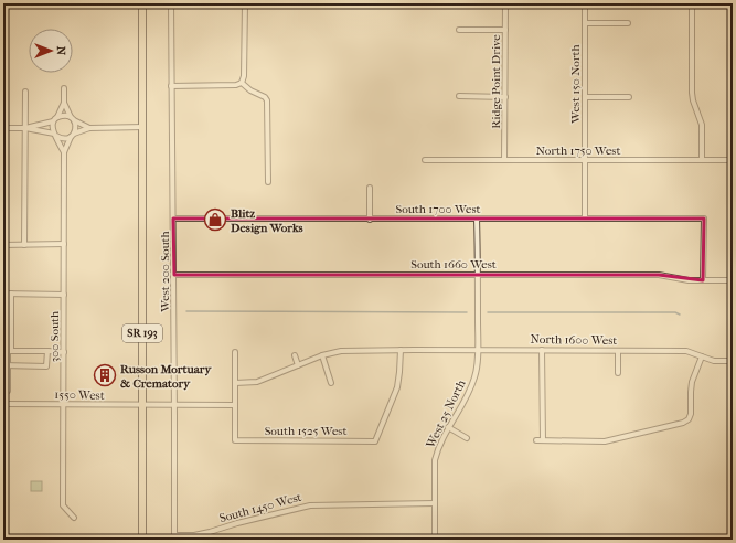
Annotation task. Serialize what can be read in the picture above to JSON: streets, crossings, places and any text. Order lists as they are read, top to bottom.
{
  "streets": {
    "main road": ["SR 193"],
    "street": [
      "Ridge Point Drive",
      "West 150 North",
      "North 1750 West",
      "South 1700 West",
      "South 1660 West",
      "West 200 South",
      "300 South",
      "North 1600 West",
      "1550 West",
      "West 25 North",
      "South 1525 West",
      "South 1450 West"
    ]
  },
  "crossings": [
    ["Ridge Point Drive", "North 1750 West"],
    ["West 150 North", "North 1750 West"],
    ["West 150 North", "South 1700 West"],
    ["South 1700 West", "South 1660 West"],
    ["South 1700 West", "West 200 South"],
    ["South 1700 West", "West 25 North"],
    ["South 1660 West", "West 200 South"],
    ["South 1660 West", "West 25 North"],
    ["West 200 South", "1550 West"],
    ["West 200 South", "South 1450 West"],
    ["SR 193", "1550 West"],
    ["300 South", "1550 West"],
    ["North 1600 West", "West 25 North"],
    ["North 1600 West", "South 1525 West"],
    ["1550 West", "South 1525 West"],
    ["West 25 North", "South 1450 West"]
  ],
  "places": {
    "shop": ["Blitz Design Works"],
    "building": ["Russon Mortuary & Crematory"]
  },
  "north": "right"
}
